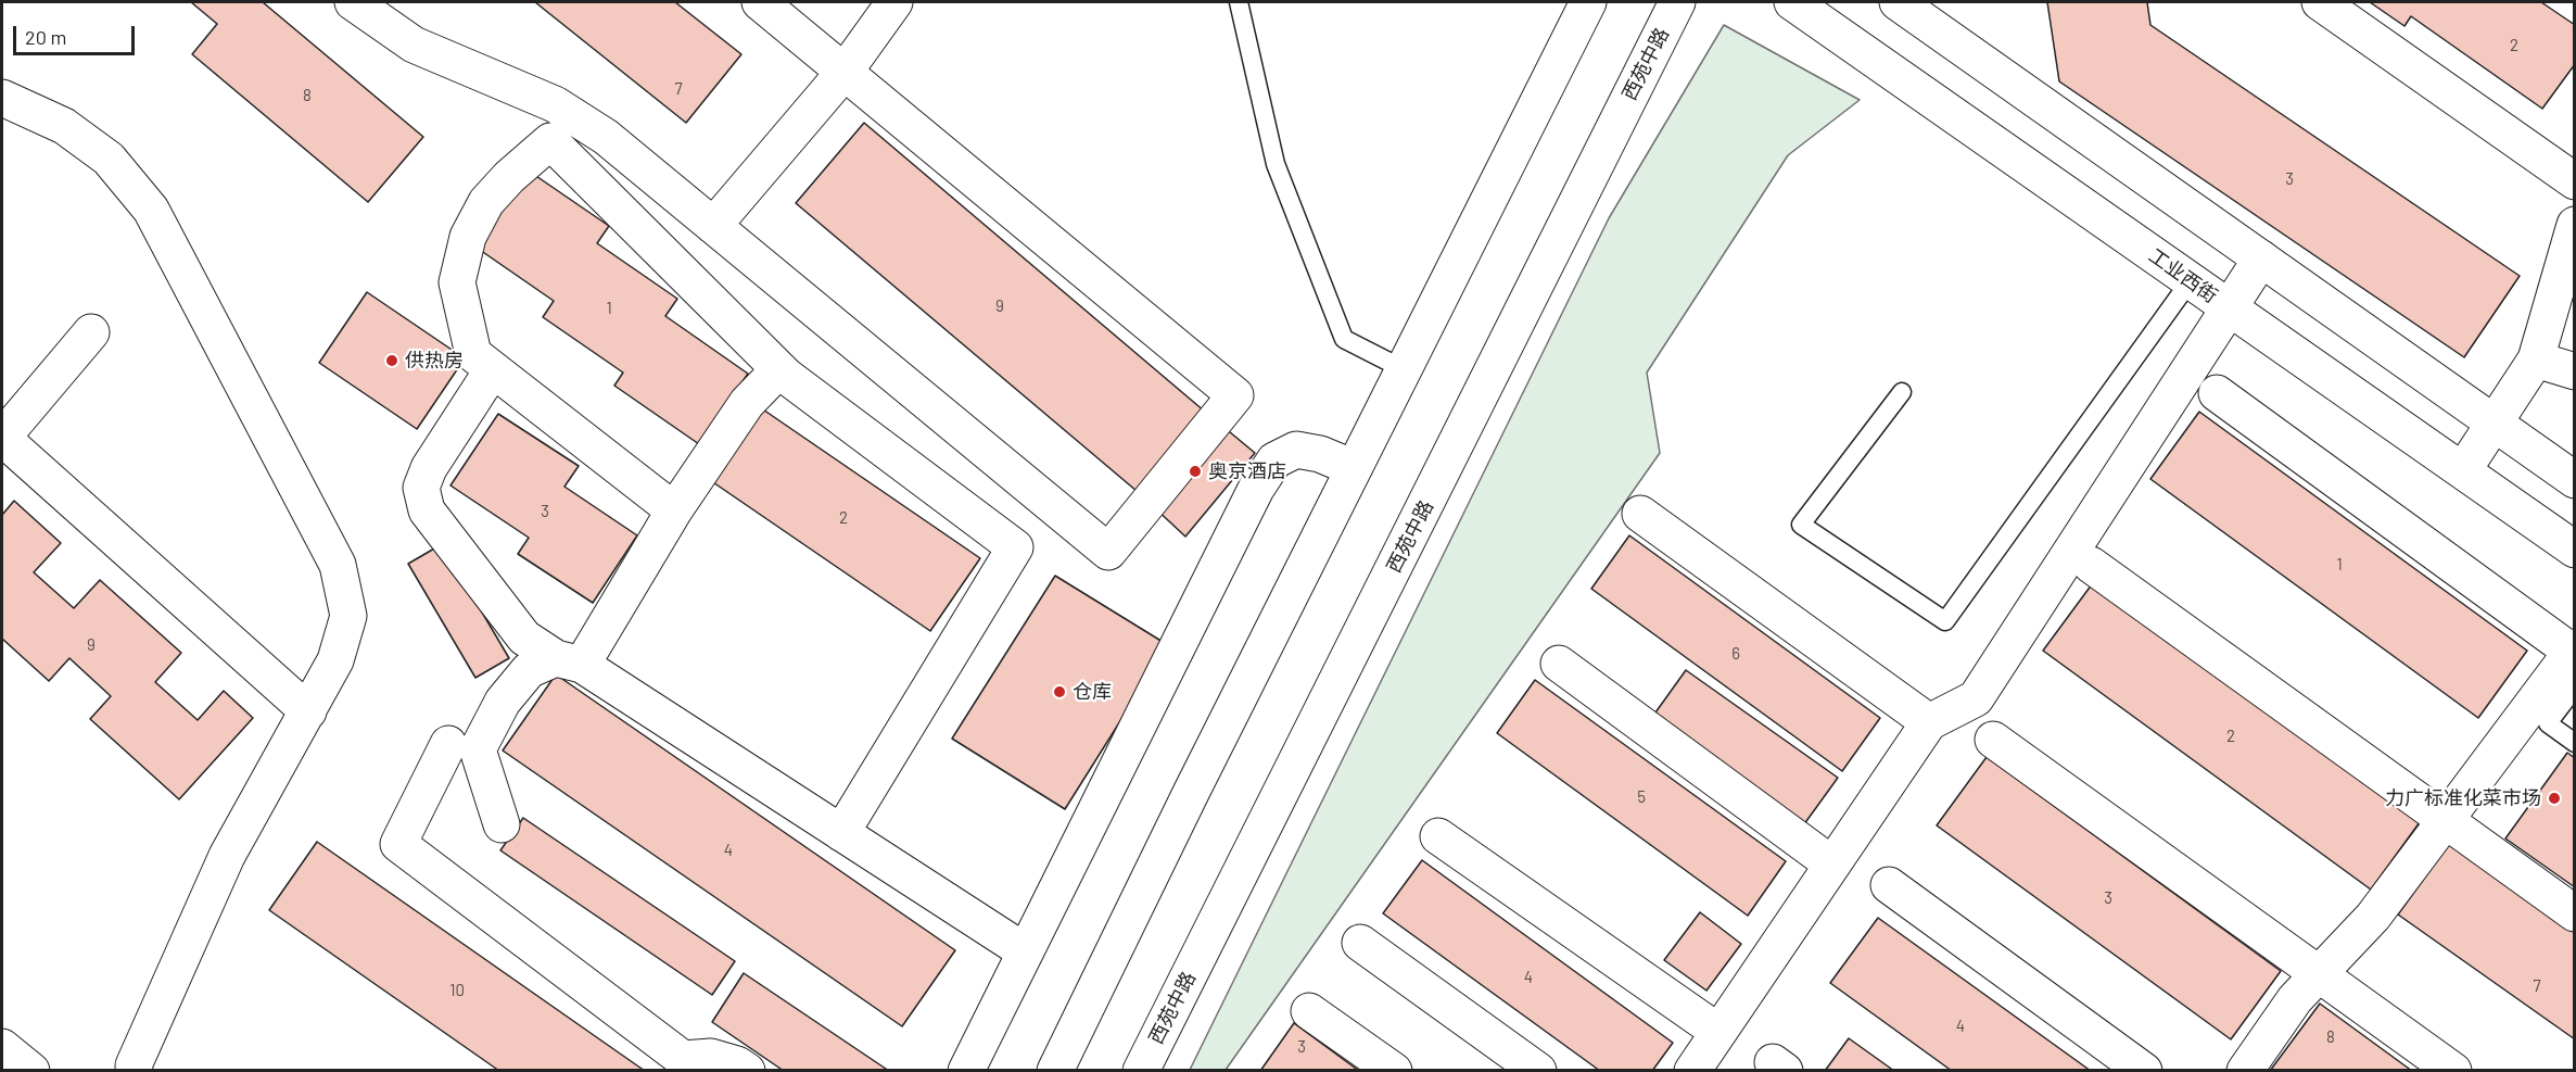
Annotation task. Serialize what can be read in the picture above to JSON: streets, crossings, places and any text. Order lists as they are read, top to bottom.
{
  "streets": {
    "street": ["西苑中路", "工业西街"]
  },
  "places": [
    "供热房",
    "奥京酒店",
    "仓库",
    "力广标准化菜市场"
  ],
  "house_numbers": [
    "2",
    "7",
    "8",
    "3",
    "9",
    "1",
    "3",
    "2",
    "1",
    "9",
    "6",
    "2",
    "5",
    "4",
    "3",
    "4",
    "7",
    "10",
    "4",
    "8",
    "3"
  ],
  "scale_bar": "20 m"
}
